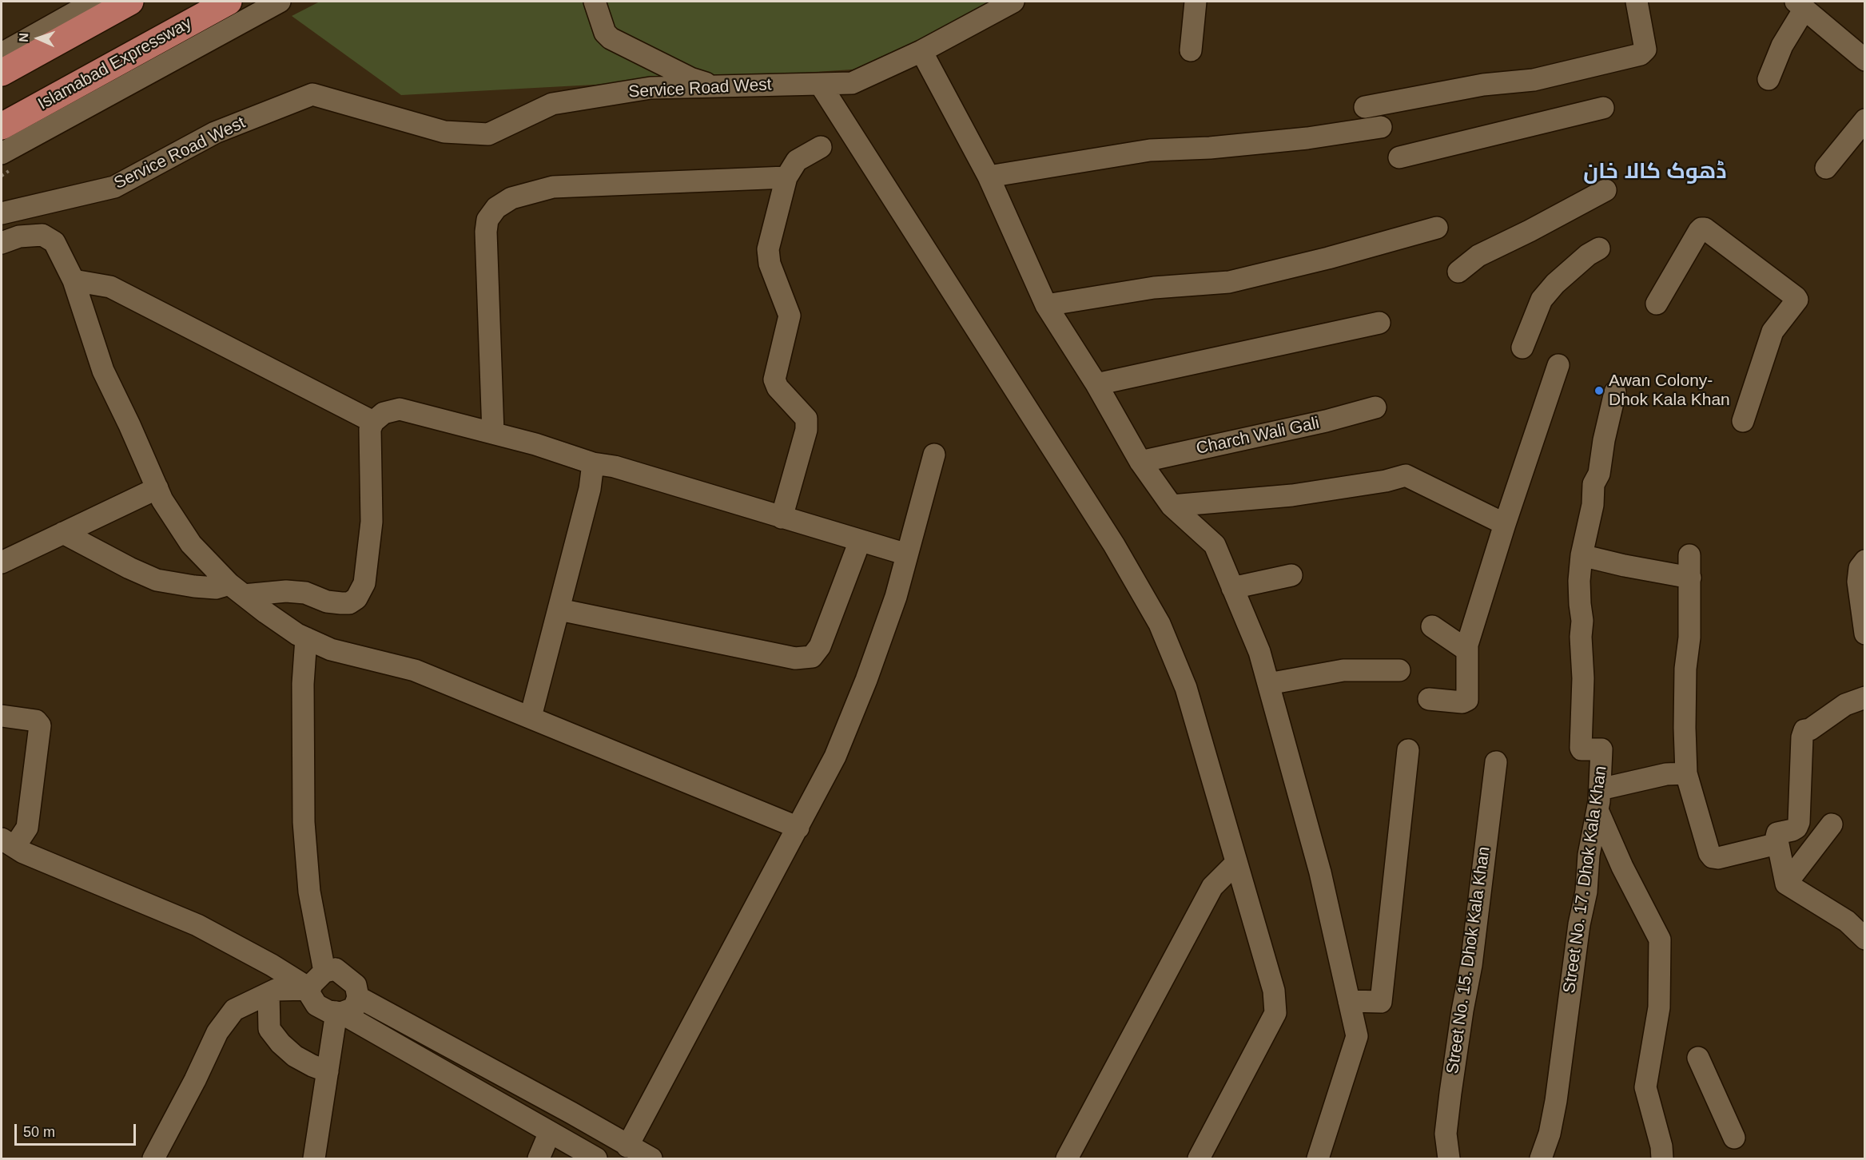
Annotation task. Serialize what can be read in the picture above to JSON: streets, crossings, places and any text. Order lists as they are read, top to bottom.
{
  "streets": {
    "highway": ["Islamabad Expressway"],
    "street": [
      "Service Road West",
      "Charch Wali Gali",
      "Street No. 17. Dhok Kala Khan",
      "Street No. 15. Dhok Kala Khan"
    ]
  },
  "districts": ["ڈھوک کالا خان"],
  "places": ["Awan Colony- Dhok Kala Khan"],
  "scale_bar": "50 m",
  "north": "left"
}
